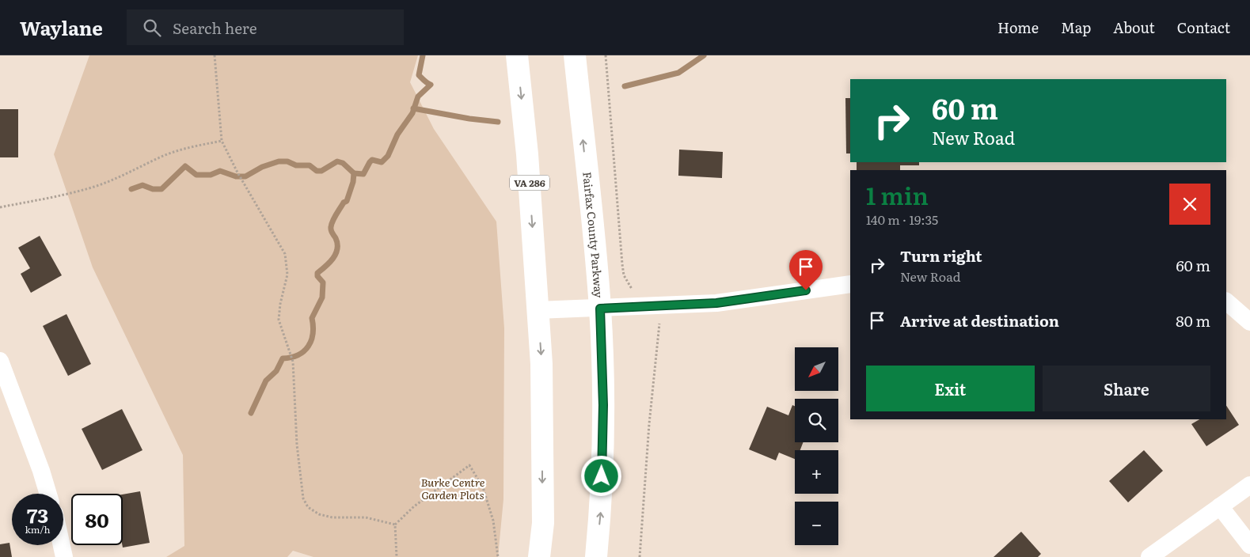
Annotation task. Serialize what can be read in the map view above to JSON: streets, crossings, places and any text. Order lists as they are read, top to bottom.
{
  "streets": {
    "highway": ["VA 286", "Fairfax County Parkway"]
  },
  "parks": ["Burke Centre Garden Plots"],
  "north": "bottom left",
  "page": {
    "header": "Waylane",
    "search": "Search here",
    "nav": [
      "Home",
      "Map",
      "About",
      "Contact"
    ],
    "turn": ["60 m", "New Road"],
    "heading": ["1 min", "140 m · 19:35"],
    "list": [
      {
        "name": "Turn right",
        "note": "New Road",
        "value": "60 m"
      },
      {
        "name": "Arrive at destination",
        "value": "80 m"
      }
    ],
    "map_buttons": ["+", "−"],
    "buttons": ["Exit", "Share"],
    "speed": "73 km/h",
    "limit": "80"
  }
}
